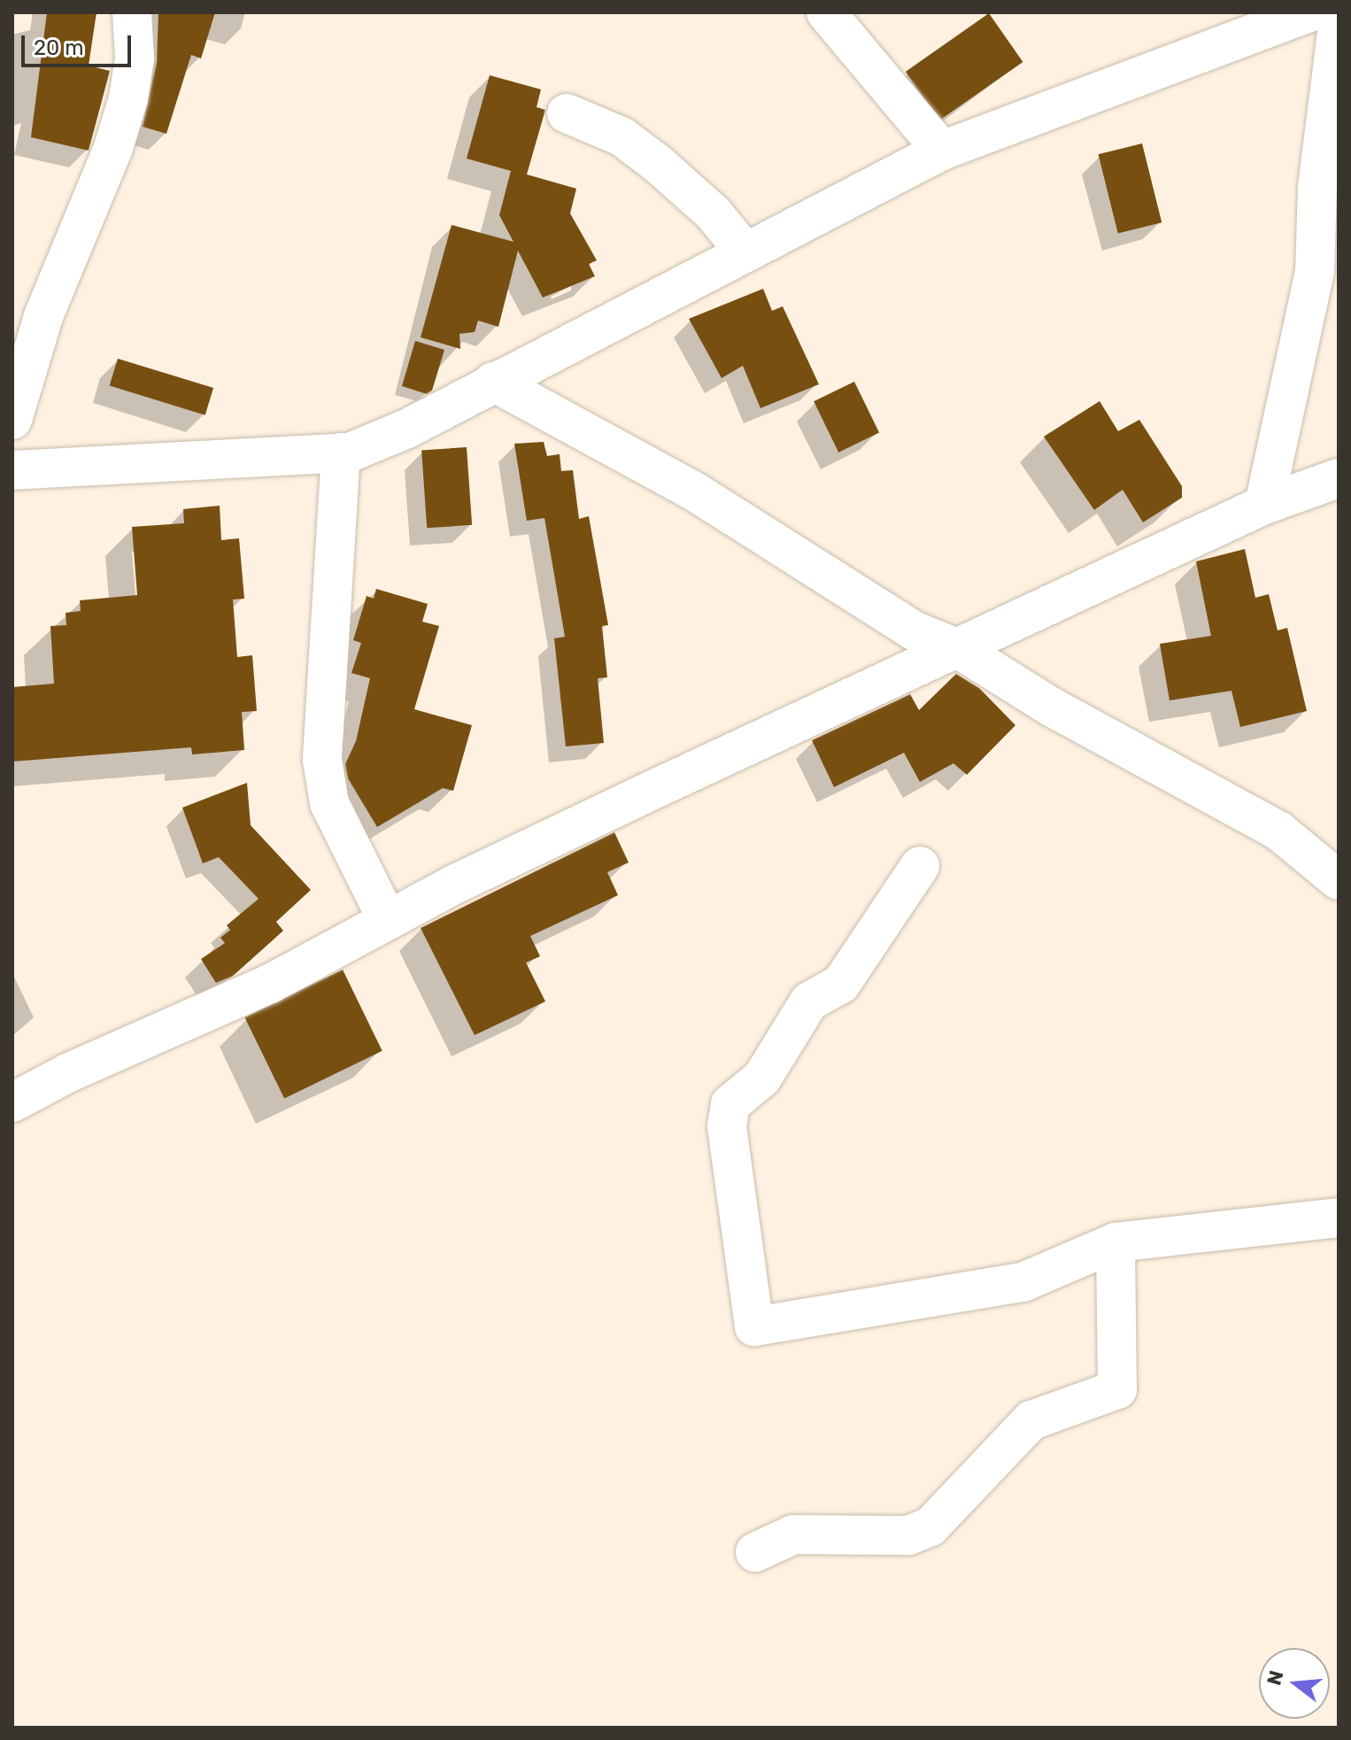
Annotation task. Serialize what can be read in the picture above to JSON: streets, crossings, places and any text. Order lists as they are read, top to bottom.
{
  "scale_bar": "20 m",
  "north": "left"
}
